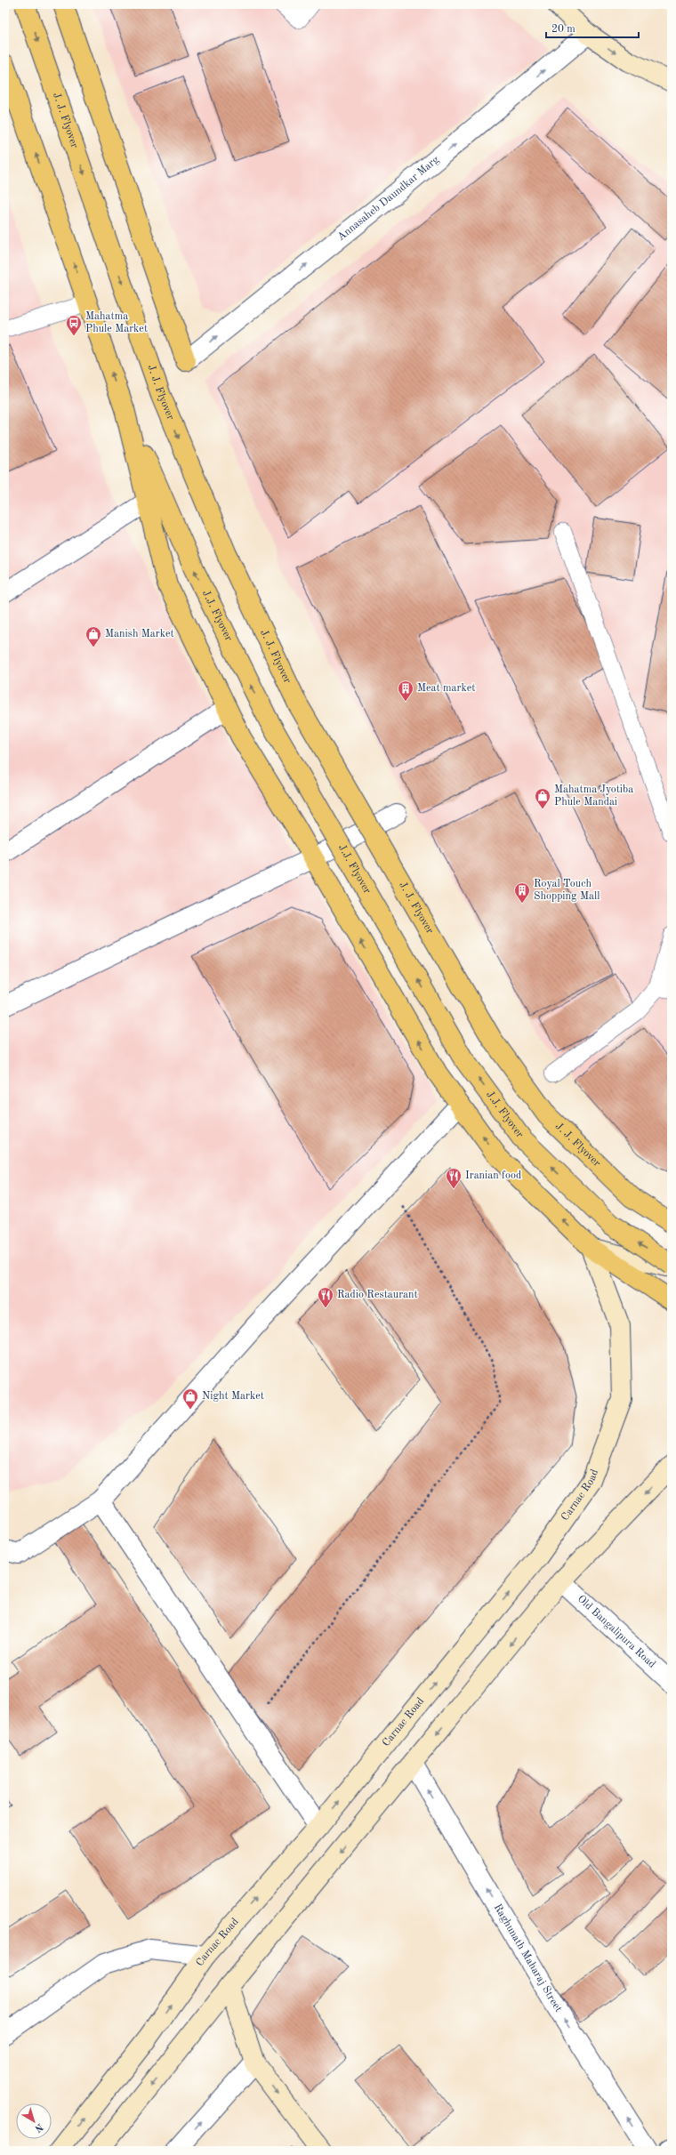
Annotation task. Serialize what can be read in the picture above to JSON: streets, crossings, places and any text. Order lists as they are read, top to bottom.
{
  "streets": {
    "main road": ["J. J. Flyover", "J.J. Flyover", "Carnac Road"],
    "street": ["Annasaheb Daundkar Marg", "Old Bangalipura Road", "Raghunath Maharaj Street"]
  },
  "one_way": ["Annasaheb Daundkar Marg", "Raghunath Maharaj Street"],
  "places": {
    "bus stop": ["Mahatma Phule Market"],
    "shop": ["Manish Market", "Mahatma Jyotiba Phule Mandai", "Night Market"],
    "building": ["Meat market", "Royal Touch Shopping Mall"],
    "restaurant": ["Iranian food", "Radio Restaurant"]
  },
  "scale_bar": "20 m",
  "north": "bottom right"
}
